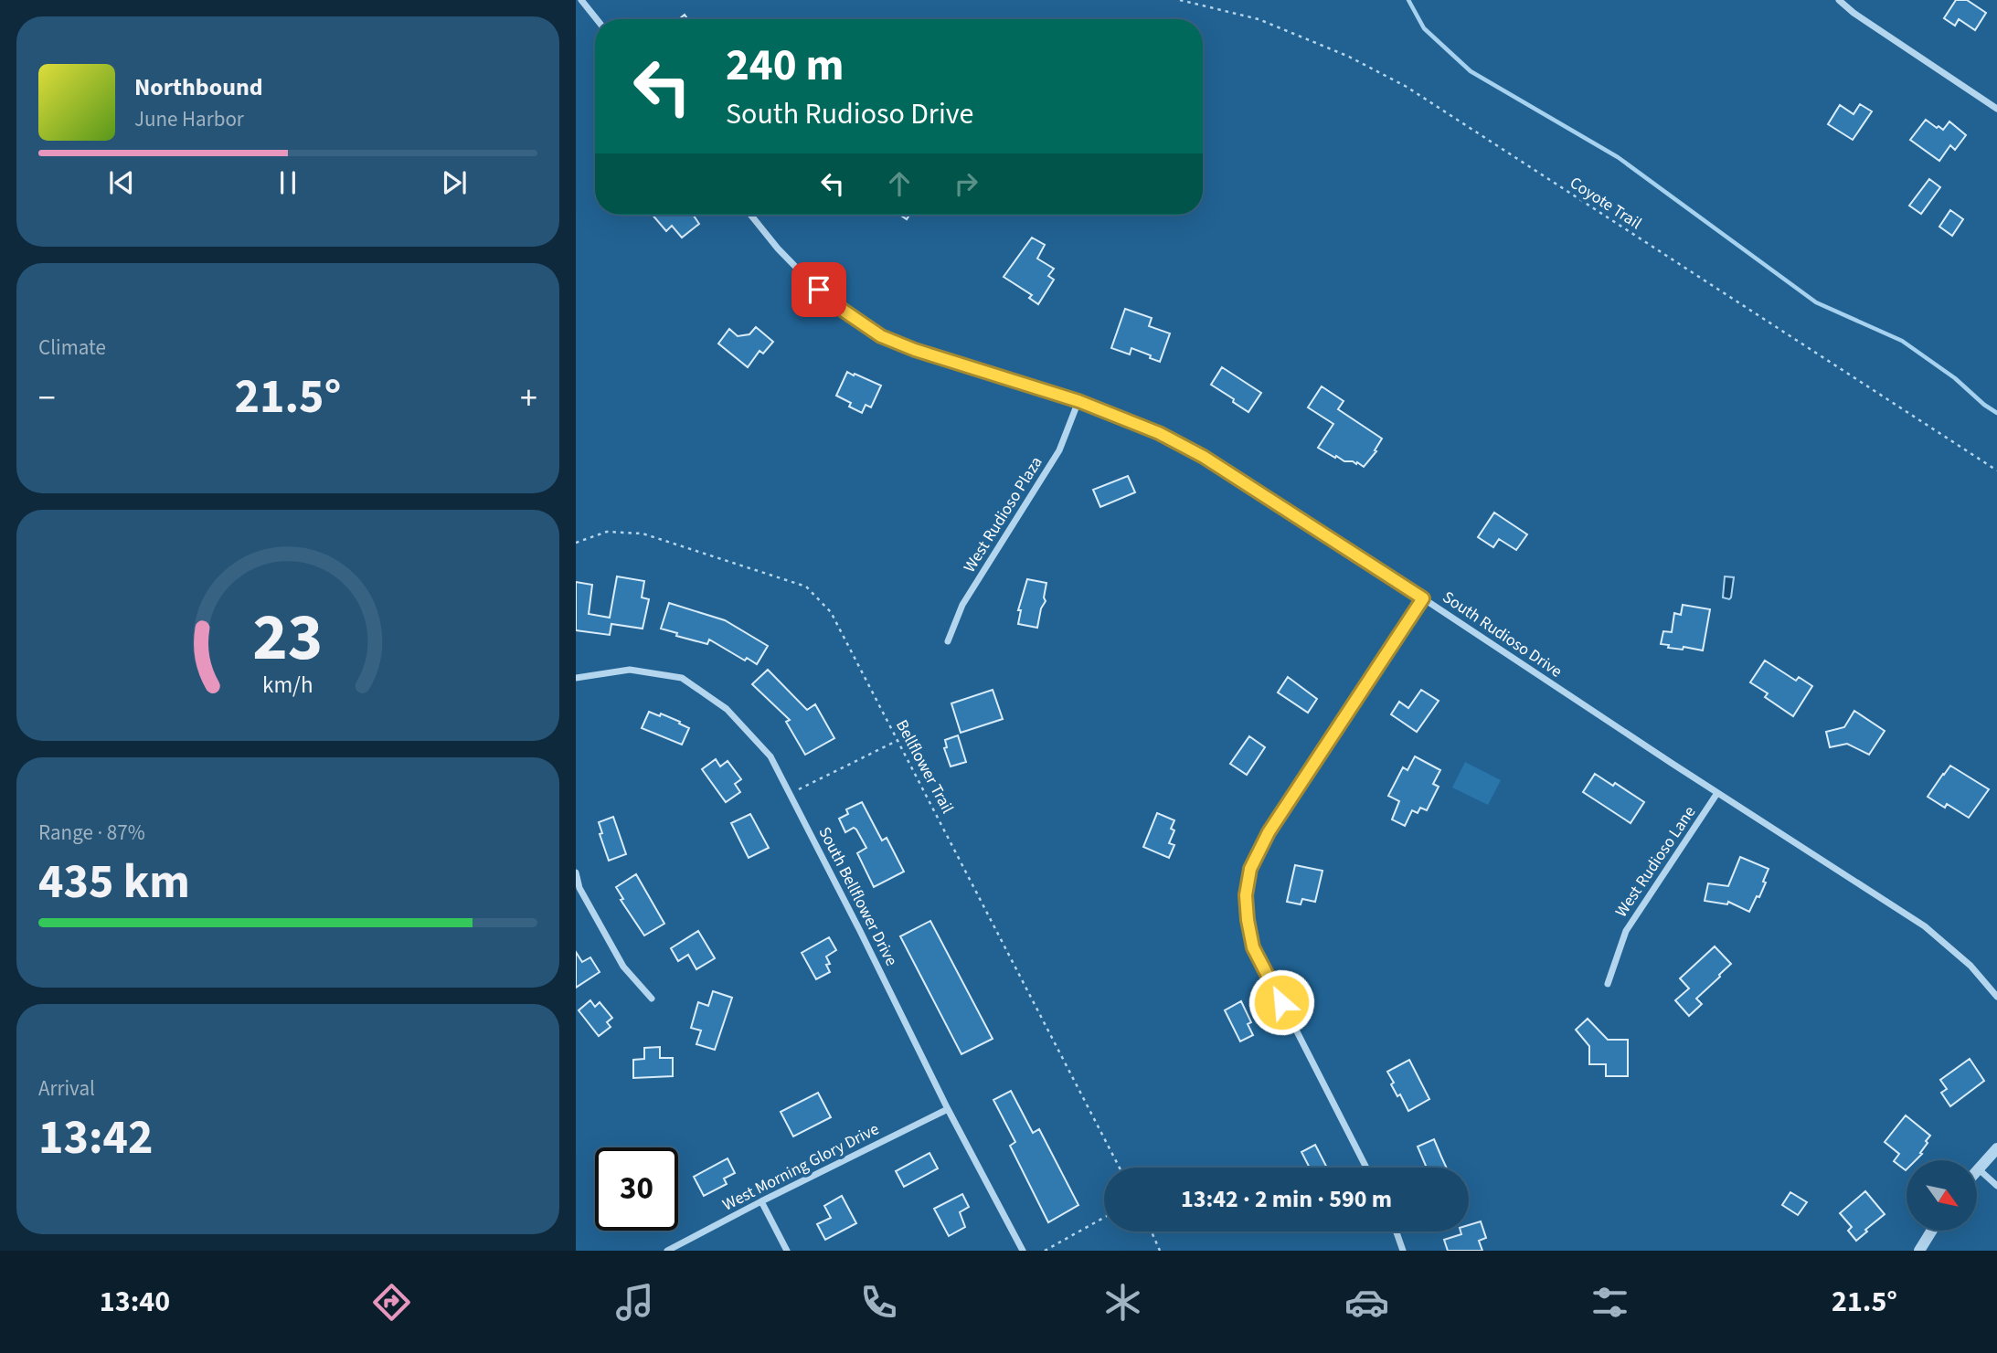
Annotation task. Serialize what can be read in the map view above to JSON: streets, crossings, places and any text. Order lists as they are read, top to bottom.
{
  "streets": {
    "street": [
      "West Rudioso Plaza",
      "South Rudioso Drive",
      "West Rudioso Lane",
      "South Bellflower Drive",
      "West Morning Glory Drive"
    ],
    "path": ["Coyote Trail", "Bellflower Trail"]
  },
  "crossings": [
    ["West Rudioso Plaza", "South Rudioso Drive"],
    ["South Rudioso Drive", "West Rudioso Lane"],
    ["South Bellflower Drive", "West Morning Glory Drive"]
  ],
  "north": "bottom right",
  "page": {
    "turn": ["240 m", "South Rudioso Drive"],
    "song": ["Northbound", "June Harbor"],
    "tile": [
      "Climate",
      ["Range · 87%", "435 km"],
      ["Arrival", "13:42"]
    ],
    "heat": ["−", "21.5°", "+"],
    "limit": "30",
    "trip": "13:42 · 2 min · 590 m",
    "tabs": ["13:40", "21.5°"],
    "gauge": ["23", "km/h"]
  }
}
